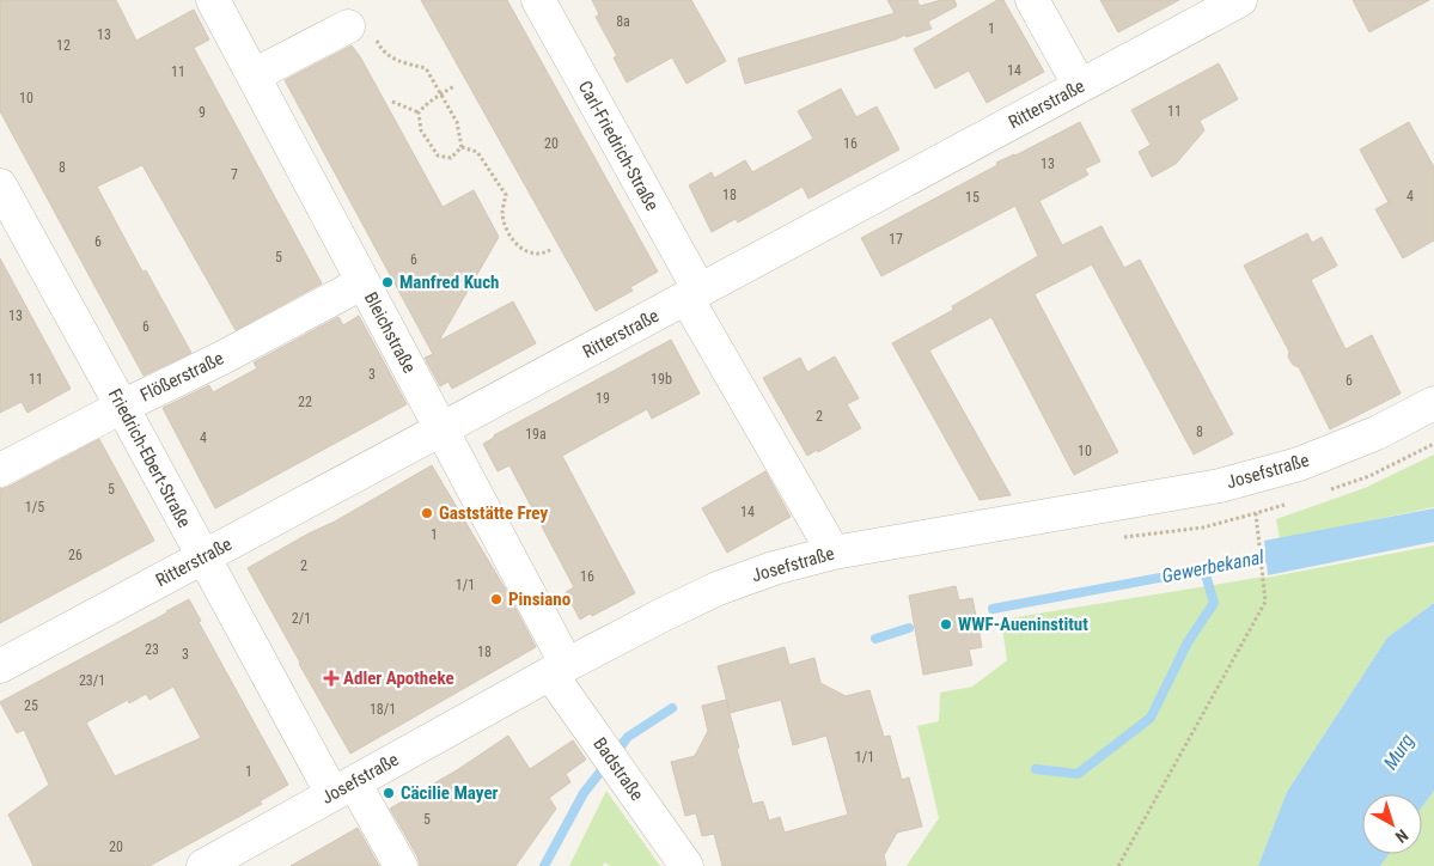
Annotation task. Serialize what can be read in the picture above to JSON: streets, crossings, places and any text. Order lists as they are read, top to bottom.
{
  "streets": {
    "street": [
      "Ritterstraße",
      "Carl-Friedrich-Straße",
      "Bleichstraße",
      "Flößerstraße",
      "Friedrich-Ebert-Straße",
      "Josefstraße",
      "Badstraße"
    ]
  },
  "crossings": [
    ["Ritterstraße", "Carl-Friedrich-Straße"],
    ["Ritterstraße", "Bleichstraße"],
    ["Ritterstraße", "Friedrich-Ebert-Straße"],
    ["Carl-Friedrich-Straße", "Josefstraße"],
    ["Bleichstraße", "Flößerstraße"],
    ["Bleichstraße", "Josefstraße"],
    ["Bleichstraße", "Badstraße"],
    ["Flößerstraße", "Friedrich-Ebert-Straße"],
    ["Friedrich-Ebert-Straße", "Josefstraße"],
    ["Josefstraße", "Badstraße"]
  ],
  "water": ["Gewerbekanal", "Murg"],
  "places": {
    "other": [
      "Manfred Kuch",
      "Gaststätte Frey",
      "Pinsiano",
      "WWF-Aueninstitut",
      "Cäcilie Mayer"
    ],
    "health": ["Adler Apotheke"]
  },
  "house_numbers": [
    "8a",
    "1",
    "13",
    "12",
    "14",
    "11",
    "10",
    "11",
    "9",
    "20",
    "16",
    "13",
    "8",
    "7",
    "18",
    "4",
    "15",
    "17",
    "6",
    "5",
    "6",
    "13",
    "6",
    "3",
    "11",
    "19b",
    "6",
    "19",
    "22",
    "2",
    "8",
    "19a",
    "4",
    "10",
    "5",
    "1/5",
    "14",
    "1",
    "26",
    "2",
    "16",
    "1/1",
    "2/1",
    "23",
    "18",
    "3",
    "23/1",
    "25",
    "18/1",
    "1/1",
    "1",
    "5",
    "20"
  ],
  "north": "bottom right"
}
